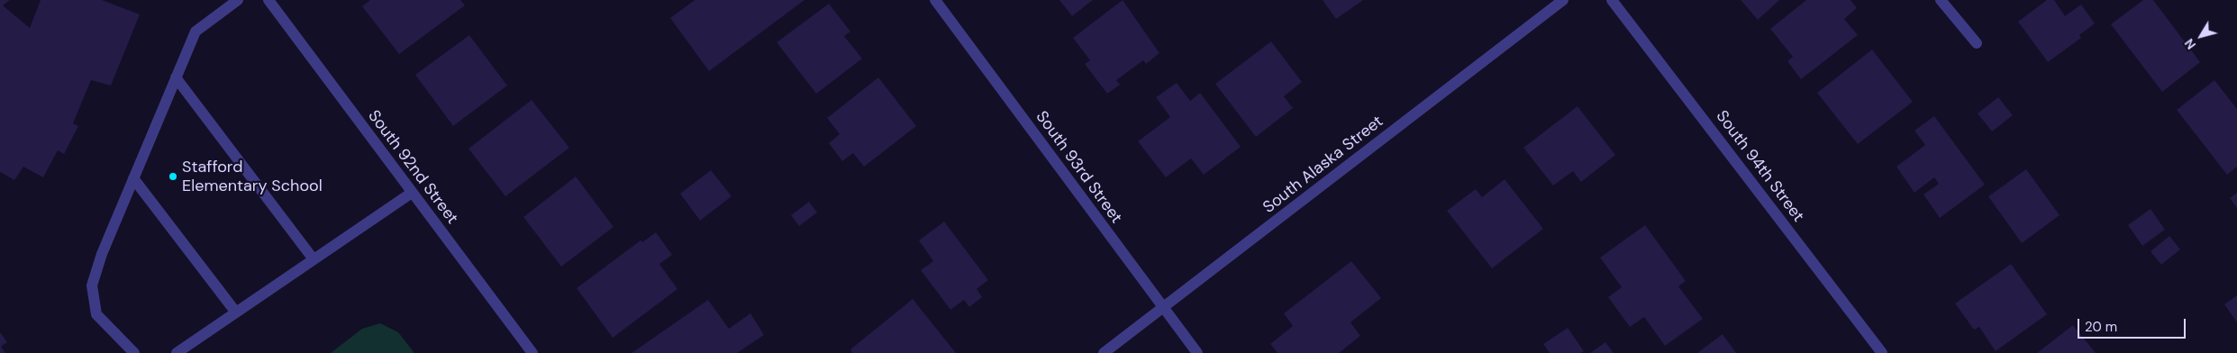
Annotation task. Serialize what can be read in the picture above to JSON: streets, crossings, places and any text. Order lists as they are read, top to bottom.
{
  "streets": {
    "street": [
      "South Alaska Street",
      "South 94th Street",
      "South 92nd Street",
      "South 93rd Street"
    ]
  },
  "crossings": [
    ["South Alaska Street", "South 93rd Street"]
  ],
  "places": ["Stafford Elementary School"],
  "scale_bar": "20 m",
  "north": "bottom left"
}
